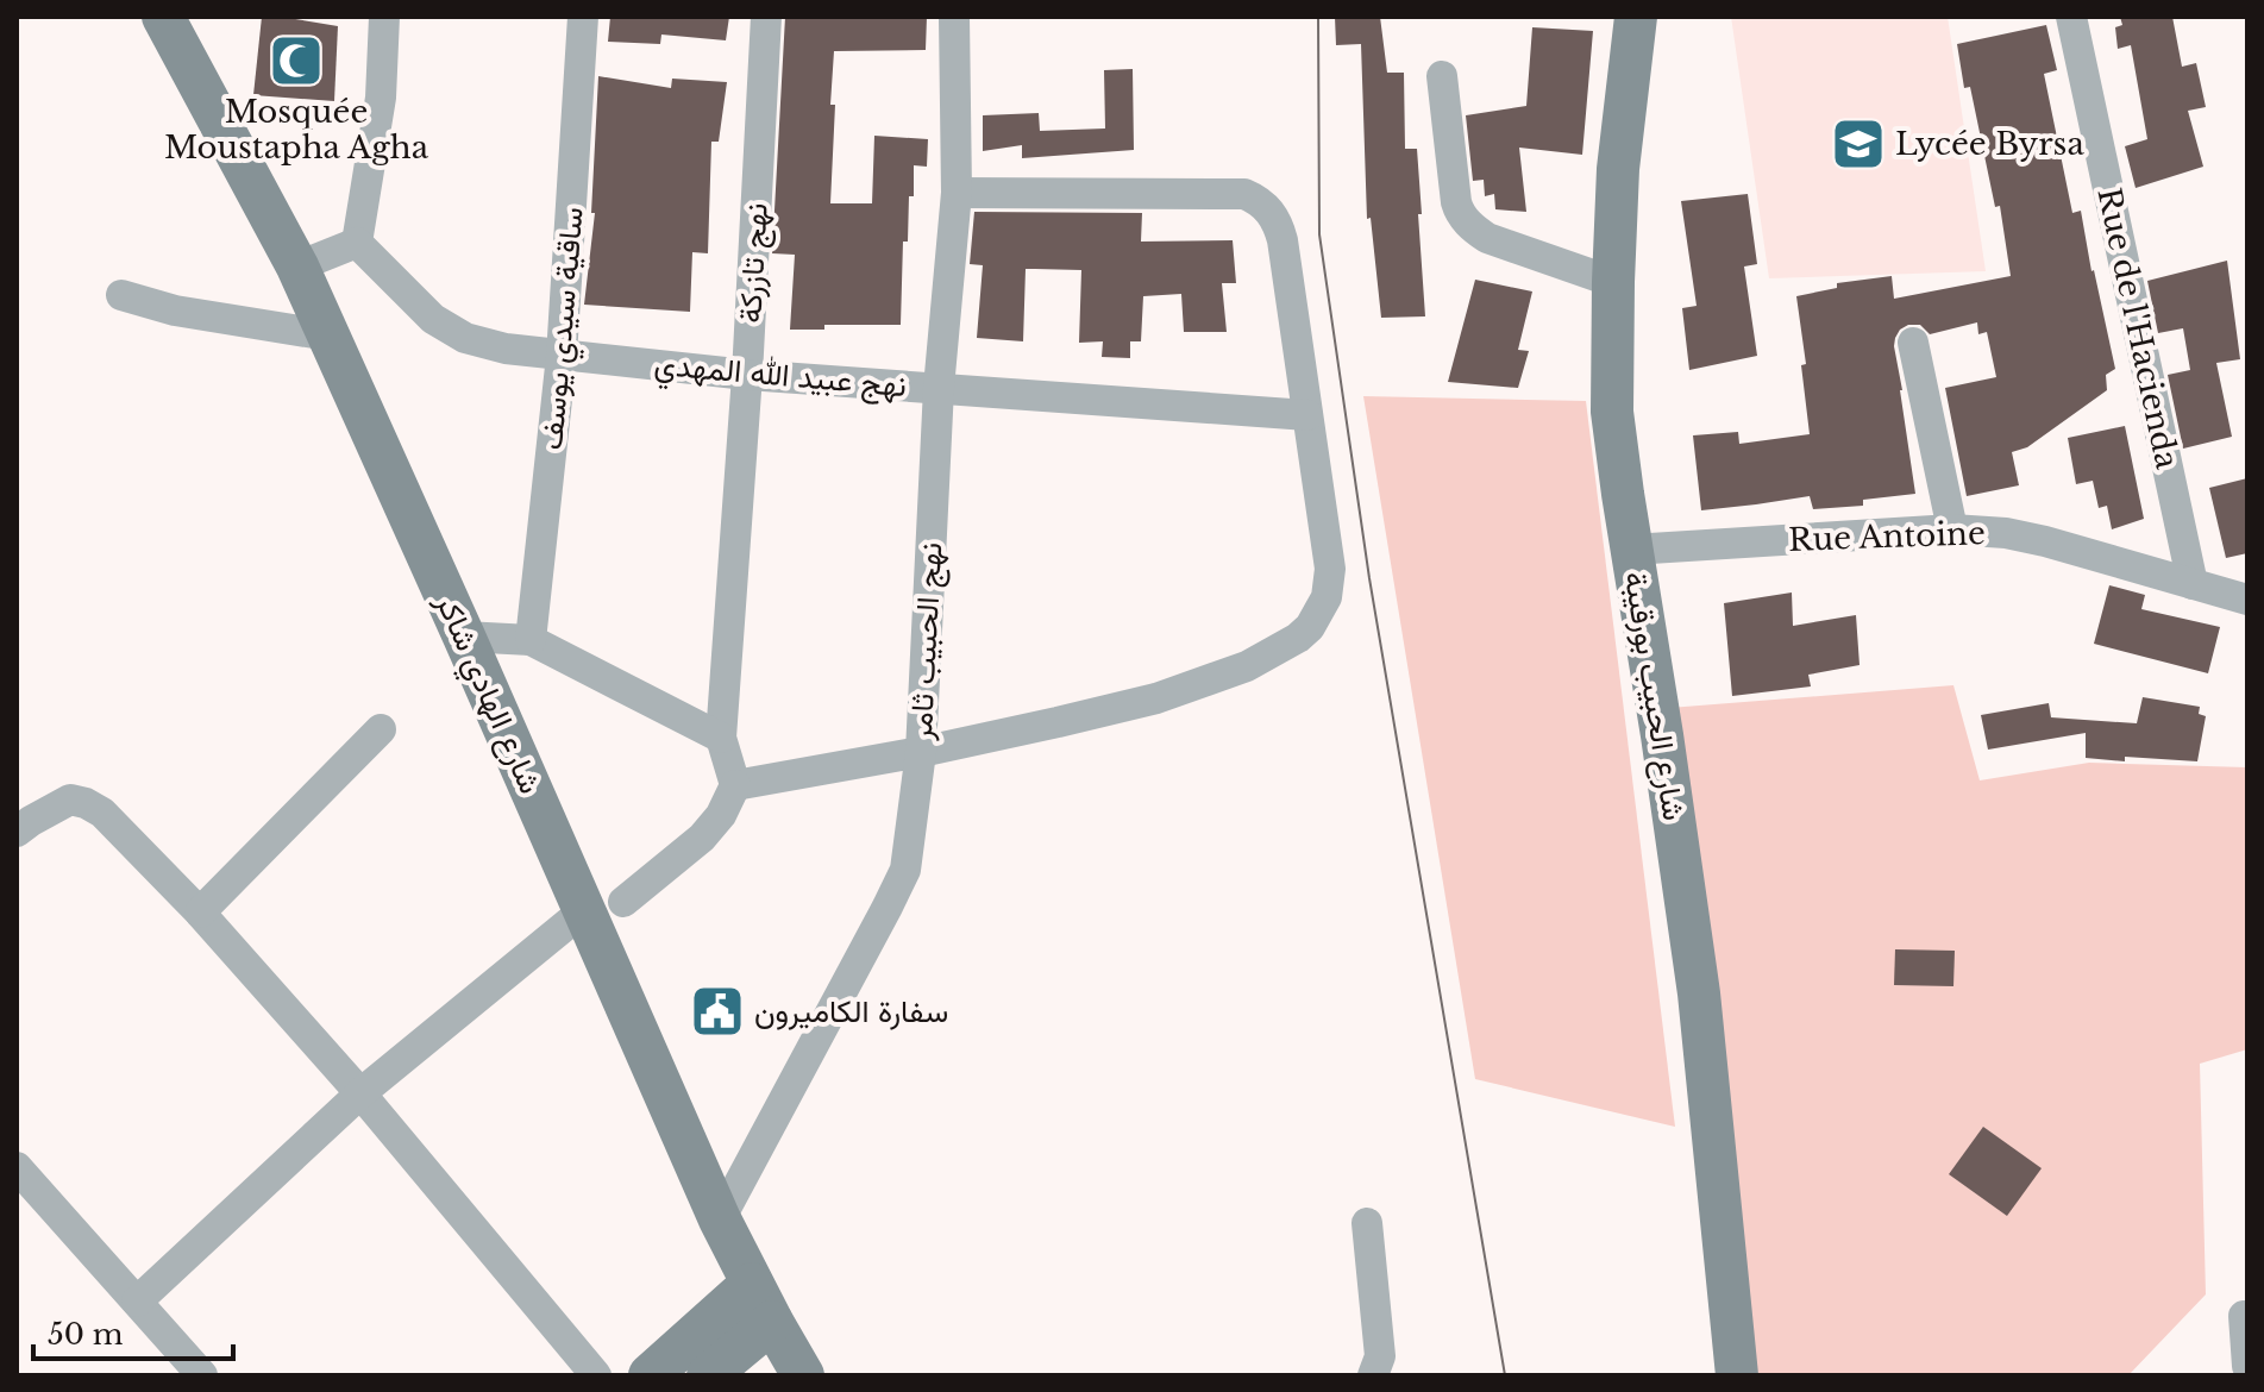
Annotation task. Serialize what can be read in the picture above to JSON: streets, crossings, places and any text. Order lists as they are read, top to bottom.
{
  "streets": {
    "street": [
      "نهج تازركة",
      "ساقية سيدي يوسف",
      "Rue de l'Hacienda",
      "نهج عبيد الله المهدي",
      "Rue Antoine",
      "نهج الحبيب ثامر",
      "شارع الهادي شاكر",
      "شارع الحبيب بورقيبة"
    ]
  },
  "crossings": [
    ["نهج تازركة", "نهج عبيد الله المهدي"],
    ["ساقية سيدي يوسف", "نهج عبيد الله المهدي"],
    ["Rue de l'Hacienda", "Rue Antoine"],
    ["نهج عبيد الله المهدي", "نهج الحبيب ثامر"],
    ["Rue Antoine", "شارع الحبيب بورقيبة"],
    ["نهج الحبيب ثامر", "شارع الهادي شاكر"]
  ],
  "places": {
    "mosque": ["Mosquée Moustapha Agha"],
    "school or university": ["Lycée Byrsa"],
    "public building": ["سفارة الكاميرون"]
  },
  "scale_bar": "50 m"
}
